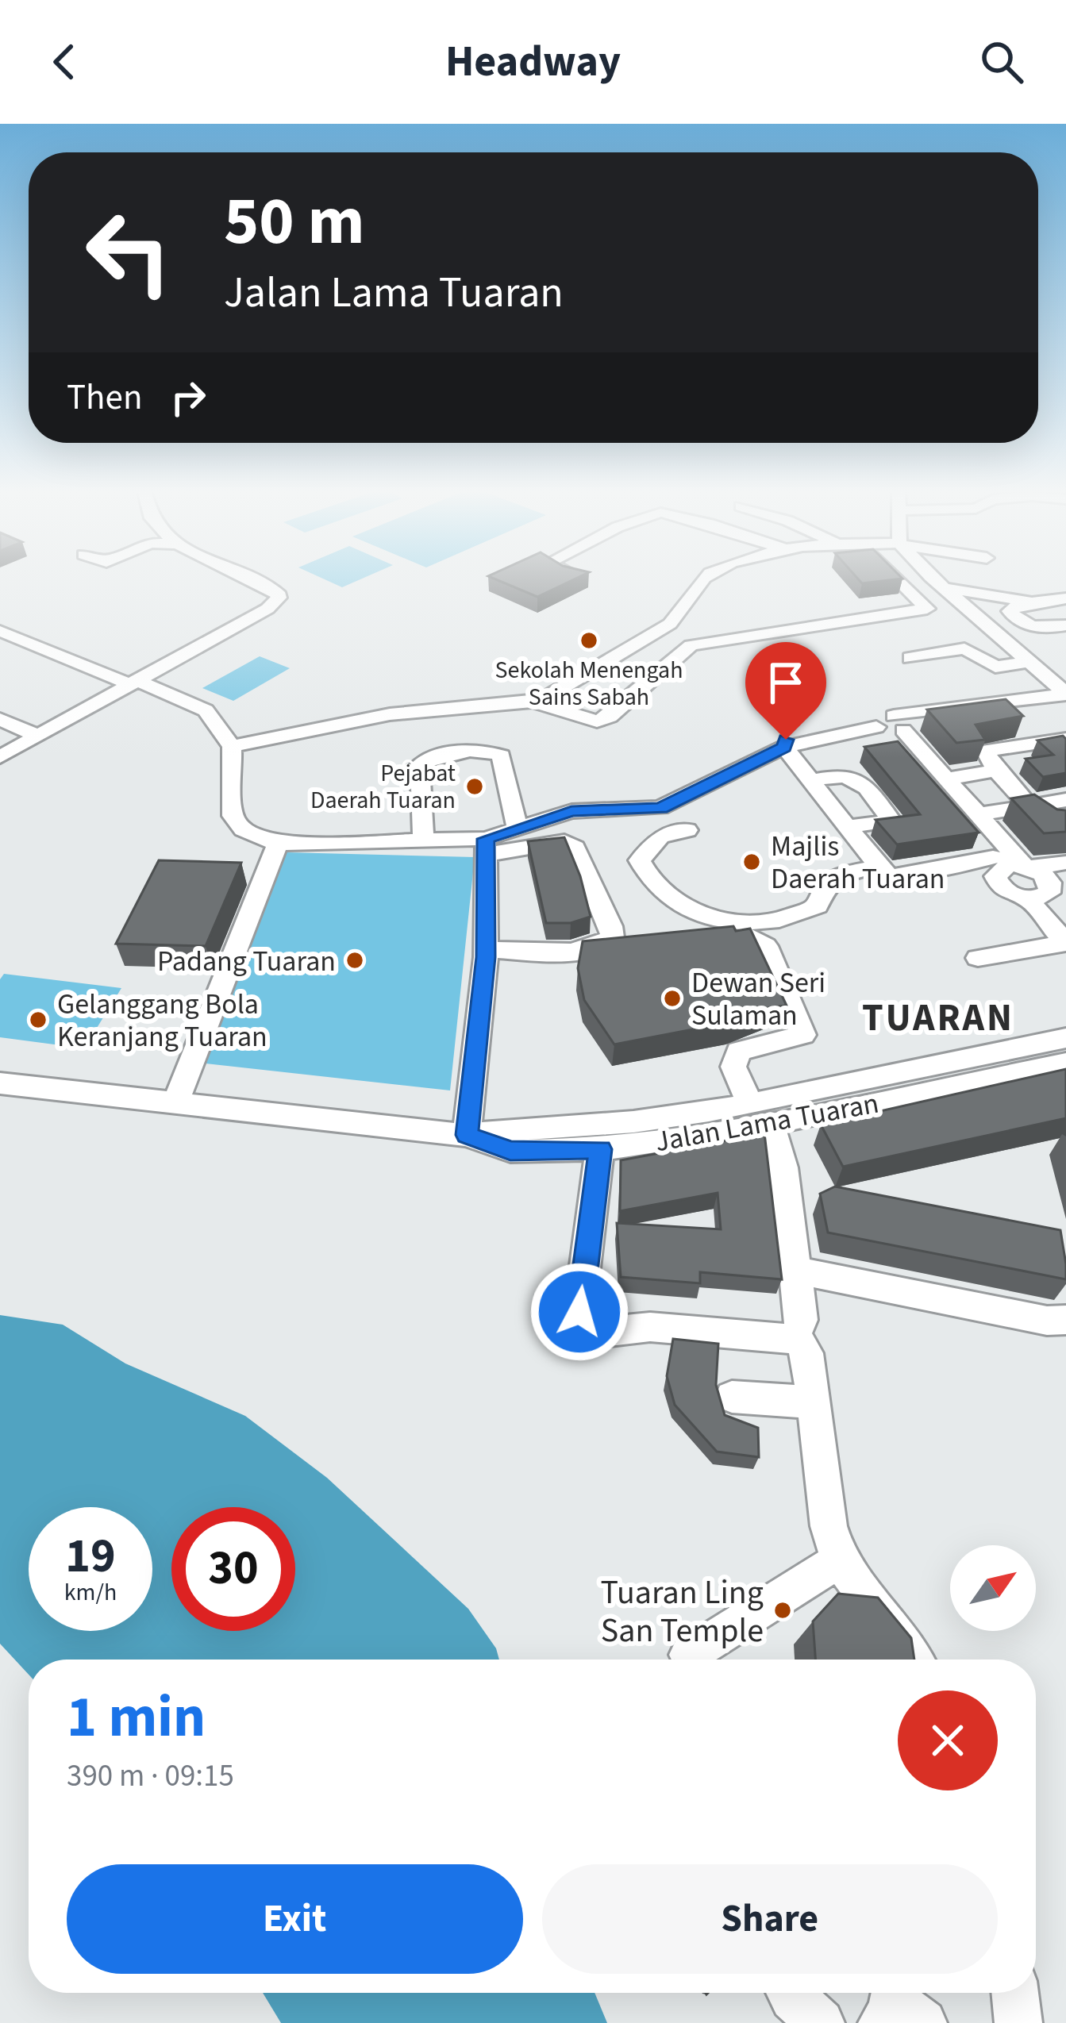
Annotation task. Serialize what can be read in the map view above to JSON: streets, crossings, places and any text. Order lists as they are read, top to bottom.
{
  "streets": {
    "street": ["Jalan Lama Tuaran"]
  },
  "districts": ["TUARAN"],
  "places": [
    "Sekolah Menengah Sains Sabah",
    "Pejabat Daerah Tuaran",
    "Majlis Daerah Tuaran",
    "Padang Tuaran",
    "Dewan Seri Sulaman",
    "Gelanggang Bola Keranjang Tuaran",
    "Tuaran Ling San Temple"
  ],
  "north": "top right",
  "page": {
    "header": "Headway",
    "turn": ["50 m", "Jalan Lama Tuaran"],
    "then": "Then",
    "speed": "19 km/h",
    "limit": "30",
    "heading": ["1 min", "390 m · 09:15"],
    "buttons": ["Exit", "Share"]
  }
}
